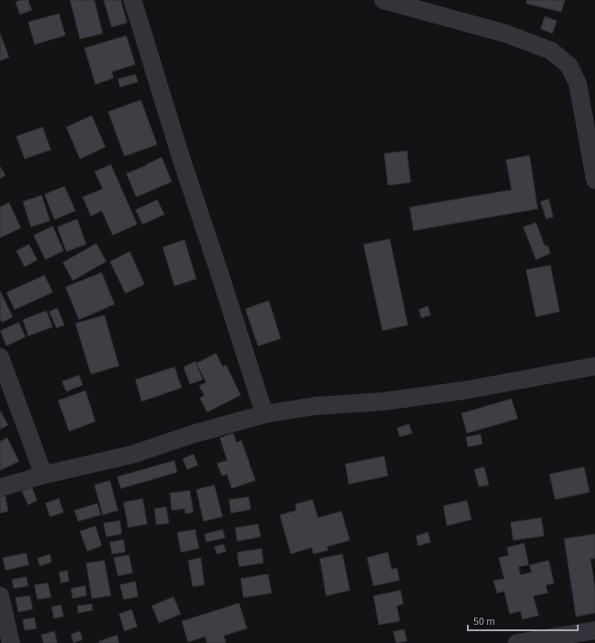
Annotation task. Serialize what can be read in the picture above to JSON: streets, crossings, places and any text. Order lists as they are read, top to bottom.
{
  "scale_bar": "50 m"
}
